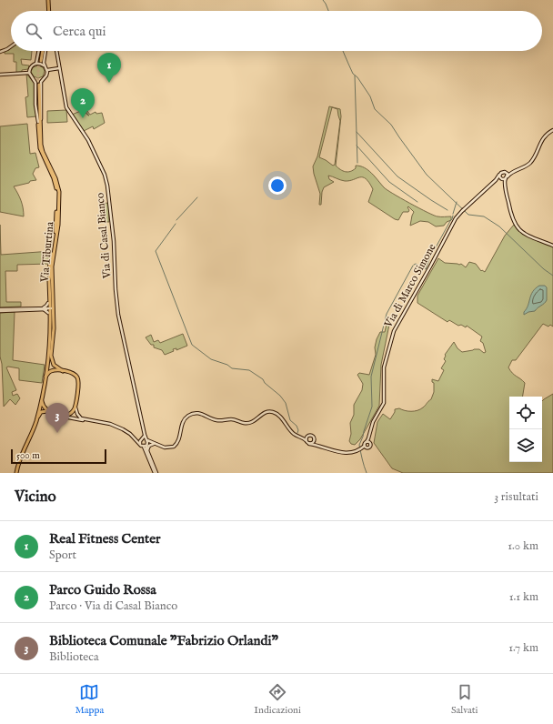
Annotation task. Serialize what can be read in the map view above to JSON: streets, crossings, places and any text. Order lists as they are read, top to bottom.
{
  "streets": {
    "main road": ["Via Tiburtina"],
    "street": ["Via di Casal Bianco", "Via di Marco Simone"]
  },
  "scale_bar": "500 m",
  "page": {
    "search": "Cerca qui",
    "pins": ["1", "2", "3"],
    "scale": "500 m",
    "heading": ["Vicino", "3 risultati"],
    "list": [
      {
        "mark": "1",
        "name": "Real Fitness Center",
        "note": "Sport",
        "value": "1.0 km"
      },
      {
        "mark": "2",
        "name": "Parco Guido Rossa",
        "note": "Parco · Via di Casal Bianco",
        "value": "1.1 km"
      },
      {
        "mark": "3",
        "name": "Biblioteca Comunale \"Fabrizio Orlandi\"",
        "note": "Biblioteca",
        "value": "1.7 km"
      }
    ],
    "nav": ["Mappa", "Indicazioni", "Salvati"]
  }
}
